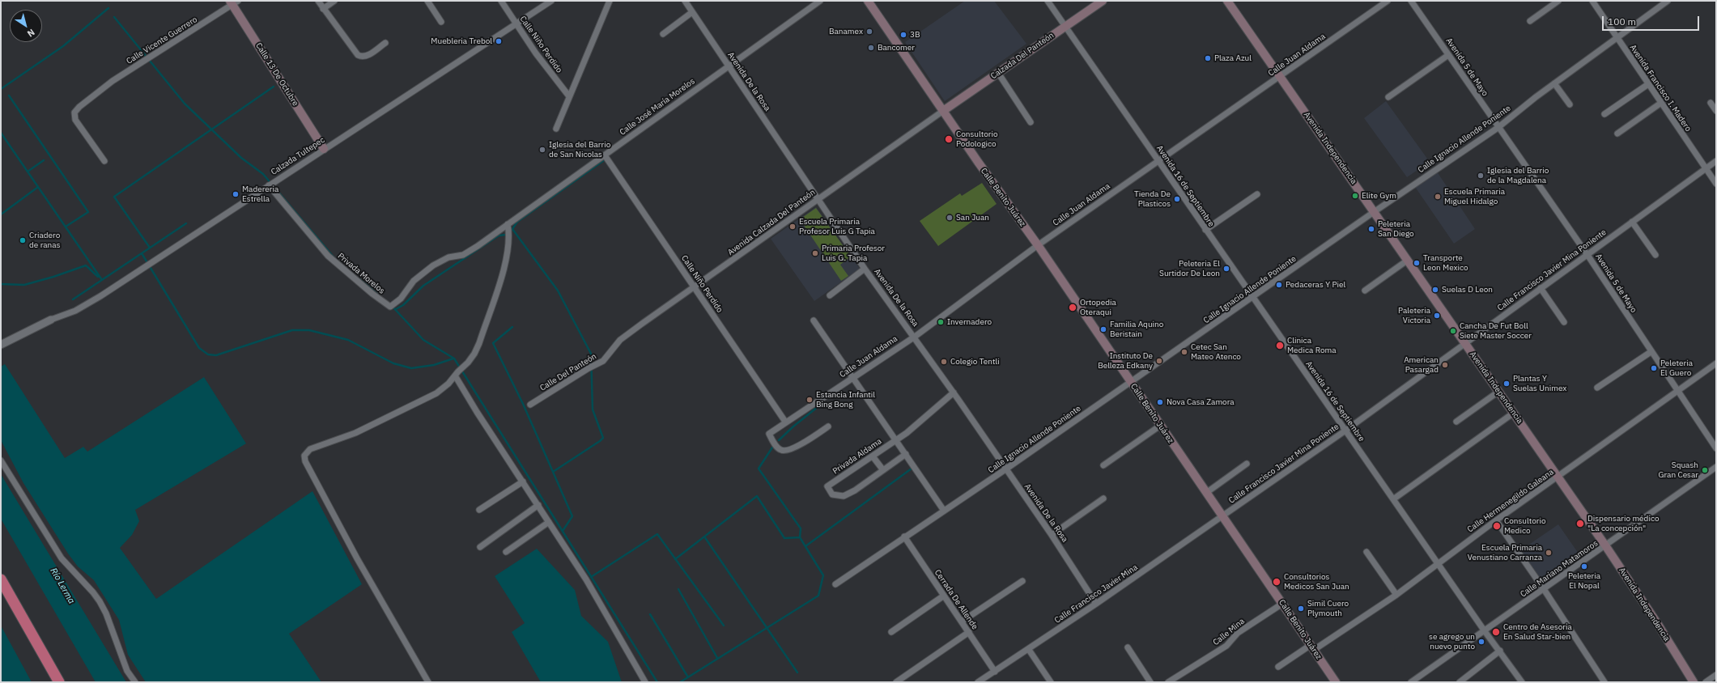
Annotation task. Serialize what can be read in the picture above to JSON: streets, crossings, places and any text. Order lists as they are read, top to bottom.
{
  "streets": {
    "main road": [
      "Calzada Del Panteón",
      "Calle 13 De Octubre",
      "Avenida Independencia",
      "Calle Benito Juárez"
    ],
    "street": [
      "Calle Vicente Guerrero",
      "Calle Niño Perdido",
      "Calle Juan Aldama",
      "Avenida 5 de Mayo",
      "Avenida De la Rosa",
      "Avenida Francisco I. Madero",
      "Calle José María Morelos",
      "Calle Ignacio Allende Poniente",
      "Calzada Tultepec",
      "Avenida 16 de Septiembre",
      "Avenida Calzada Del Panteón",
      "Calle Francisco Javier Mina Poniente",
      "Privada Morelos",
      "Calle Del Panteón",
      "Privada Aldama",
      "Calle Hermenegildo Galeana",
      "Calle Mariano Matamoros",
      "Calle Francisco Javier Mina",
      "Cerrada De Allende",
      "Calle Mina"
    ]
  },
  "crossings": [
    ["Calle Vicente Guerrero", "Calle 13 De Octubre"],
    ["Calle Niño Perdido", "Calle Juan Aldama"],
    ["Calle Niño Perdido", "Calle José María Morelos"],
    ["Calle Niño Perdido", "Calzada Tultepec"],
    ["Calle Niño Perdido", "Avenida Calzada Del Panteón"],
    ["Calle Juan Aldama", "Avenida De la Rosa"],
    ["Calle Juan Aldama", "Avenida Independencia"],
    ["Calle Juan Aldama", "Avenida 16 de Septiembre"],
    ["Calle Juan Aldama", "Calle Benito Juárez"],
    ["Calzada Del Panteón", "Avenida 16 de Septiembre"],
    ["Calzada Del Panteón", "Calle Benito Juárez"],
    ["Calzada Del Panteón", "Avenida Calzada Del Panteón"],
    ["Avenida 5 de Mayo", "Calle Ignacio Allende Poniente"],
    ["Avenida 5 de Mayo", "Calle Francisco Javier Mina Poniente"],
    ["Avenida 5 de Mayo", "Calle Hermenegildo Galeana"],
    ["Calle 13 De Octubre", "Calzada Tultepec"],
    ["Avenida De la Rosa", "Calle José María Morelos"],
    ["Avenida De la Rosa", "Calle Ignacio Allende Poniente"],
    ["Avenida De la Rosa", "Avenida Calzada Del Panteón"],
    ["Avenida De la Rosa", "Privada Aldama"],
    ["Avenida De la Rosa", "Calle Francisco Javier Mina"],
    ["Avenida Francisco I. Madero", "Calle Ignacio Allende Poniente"],
    ["Avenida Francisco I. Madero", "Calle Francisco Javier Mina Poniente"],
    ["Calle José María Morelos", "Privada Morelos"],
    ["Calle Ignacio Allende Poniente", "Avenida Independencia"],
    ["Calle Ignacio Allende Poniente", "Avenida 16 de Septiembre"],
    ["Calle Ignacio Allende Poniente", "Calle Benito Juárez"],
    ["Calle Ignacio Allende Poniente", "Cerrada De Allende"],
    ["Avenida Independencia", "Calle Francisco Javier Mina Poniente"],
    ["Avenida Independencia", "Calle Hermenegildo Galeana"],
    ["Avenida Independencia", "Calle Mariano Matamoros"],
    ["Calzada Tultepec", "Privada Morelos"],
    ["Avenida 16 de Septiembre", "Calle Francisco Javier Mina Poniente"],
    ["Avenida 16 de Septiembre", "Calle Hermenegildo Galeana"],
    ["Avenida 16 de Septiembre", "Calle Mariano Matamoros"],
    ["Calle Benito Juárez", "Avenida Calzada Del Panteón"],
    ["Calle Benito Juárez", "Calle Francisco Javier Mina Poniente"],
    ["Calle Benito Juárez", "Calle Hermenegildo Galeana"],
    ["Calle Benito Juárez", "Calle Francisco Javier Mina"],
    ["Calle Benito Juárez", "Calle Mina"],
    ["Avenida Calzada Del Panteón", "Calle Del Panteón"],
    ["Calle Francisco Javier Mina Poniente", "Calle Francisco Javier Mina"],
    ["Calle Francisco Javier Mina", "Cerrada De Allende"]
  ],
  "water": ["Río Lerma"],
  "places": [
    "Banamex",
    "3B",
    "Muebleria Trebol",
    "Bancomer",
    "Plaza Azul",
    "Consultorio Podologico",
    "Iglesia del Barrio de San Nicolas",
    "Iglesia del Barrio de la Magdalena",
    "Madereria Estrella",
    "Elite Gym",
    "Escuela Primaria Miguel Hidalgo",
    "Tienda De Plasticos",
    "San Juan",
    "Escuela Primaria Profesor Luis G Tapia",
    "Peleteria San Diego",
    "Criadero de ranas",
    "Primaria Profesor Luis G. Tapia",
    "Transporte Leon Mexico",
    "Peleteria El Surtidor De Leon",
    "Pedaceras Y Piel",
    "Suelas D Leon",
    "Ortopedia Oteraqui",
    "Paleteria Victoria",
    "Invernadero",
    "Familia Aquino Beristain",
    "Cancha De Fut Boll Siete Master Soccer",
    "Clinica Medica Roma",
    "Cetec San Mateo Atenco",
    "Instituto De Belleza Edkany",
    "Colegio Tentli",
    "American Pasargad",
    "Peleteria El Guero",
    "Plantas Y Suelas Unimex",
    "Estancia Infantil Bing Bong",
    "Nova Casa Zamora",
    "Squash Gran Cesar",
    "Dispensario médico \"La concepción\"",
    "Consultorio Medico",
    "Escuela Primaria Venustiano Carranza",
    "Peleteria El Nopal",
    "Consultorios Medicos San Juan",
    "Simil Cuero Plymouth",
    "Centro de Asesoria En Salud Star-bien",
    "se agrego un nuevo punto"
  ],
  "scale_bar": "100 m",
  "north": "bottom right"
}
